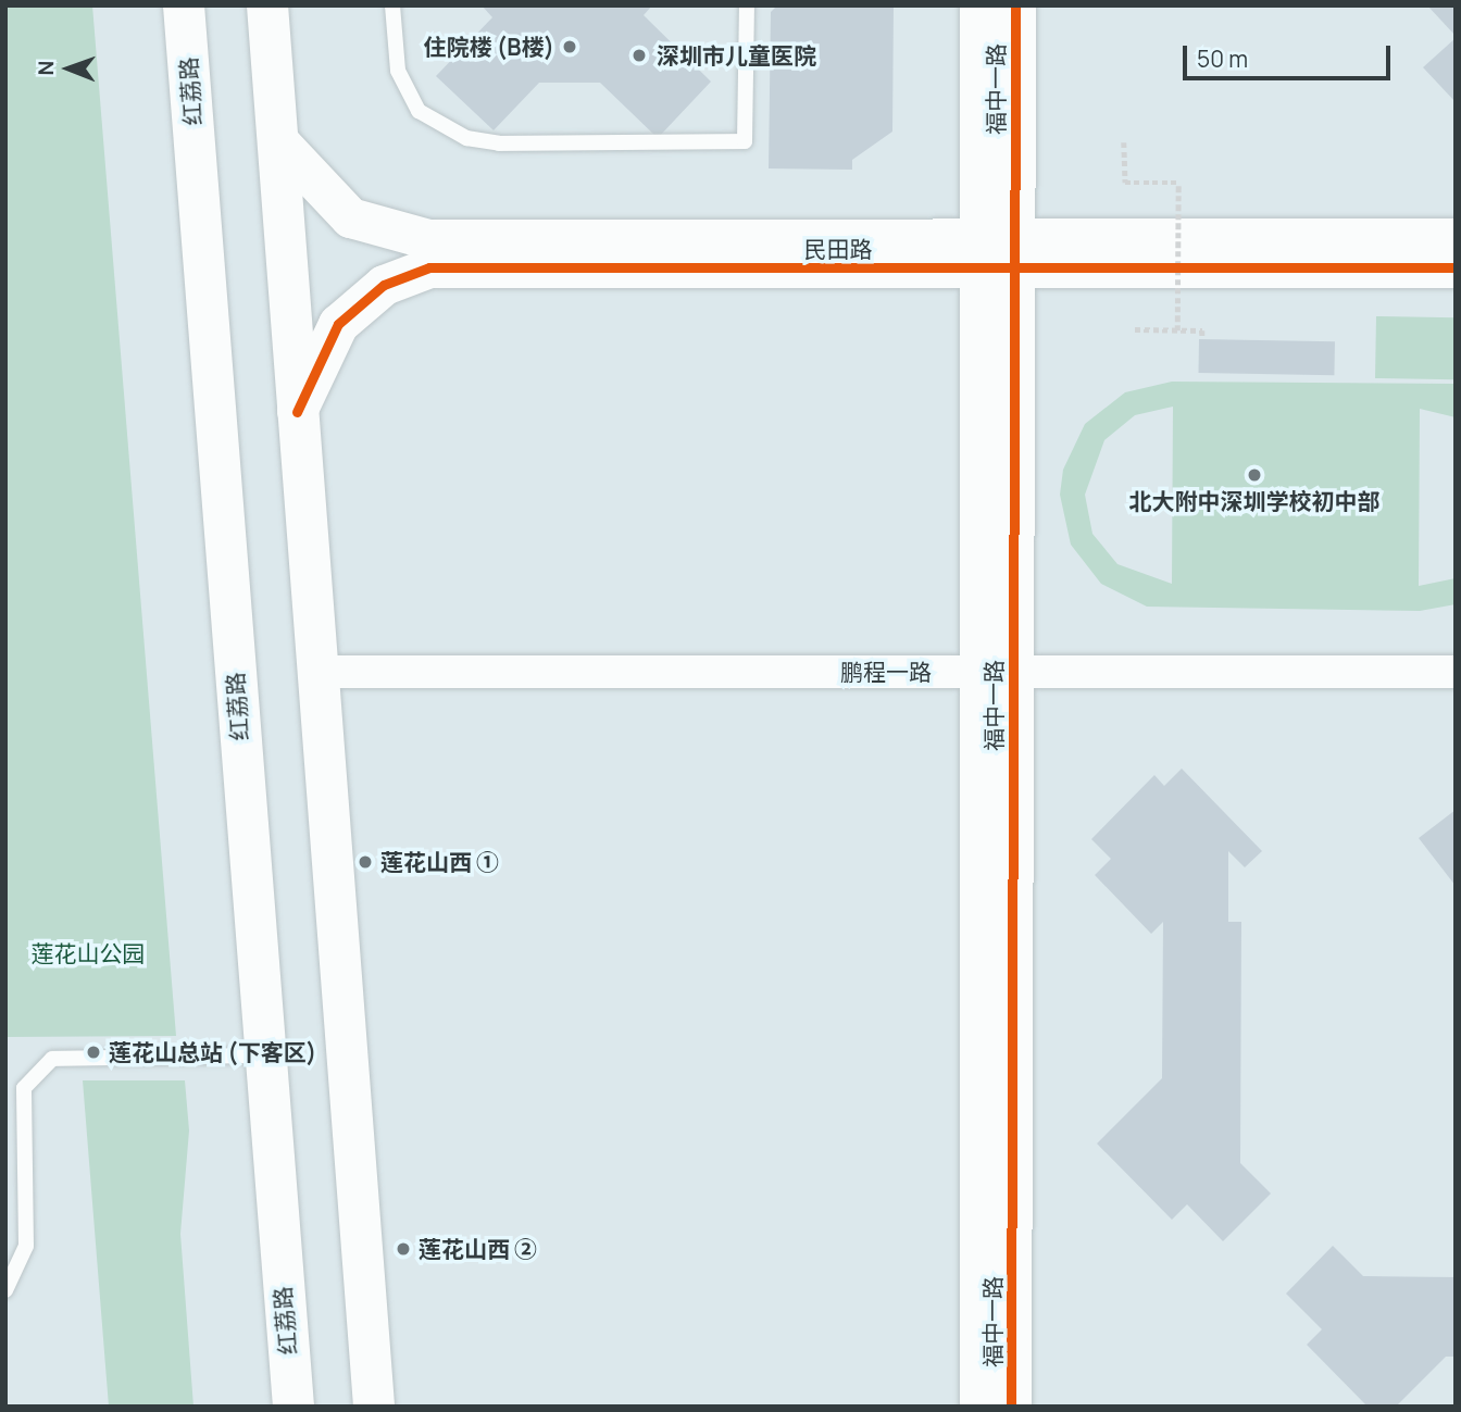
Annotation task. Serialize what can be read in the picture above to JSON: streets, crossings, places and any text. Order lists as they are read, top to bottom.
{
  "streets": {
    "main road": ["红荔路"],
    "street": ["福中一路", "民田路", "鹏程一路"]
  },
  "crossings": [
    ["福中一路", "民田路"],
    ["福中一路", "鹏程一路"]
  ],
  "parks": ["莲花山公园"],
  "places": [
    "住院楼 (B楼)",
    "深圳市儿童医院",
    "北大附中深圳学校初中部",
    "莲花山西 ①",
    "莲花山总站 (下客区)",
    "莲花山西 ②"
  ],
  "scale_bar": "50 m",
  "north": "left"
}
